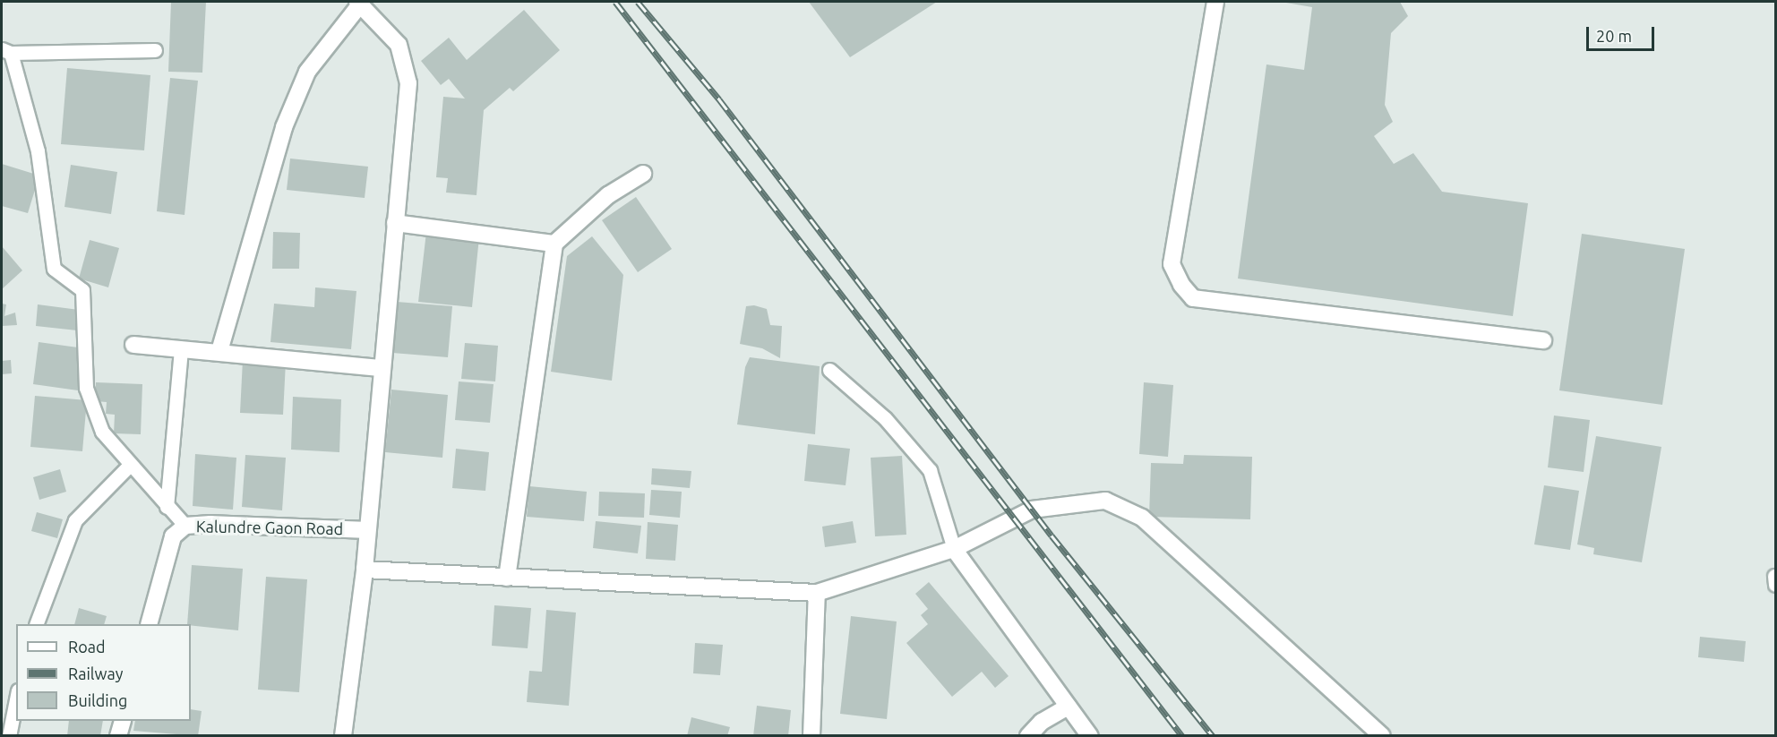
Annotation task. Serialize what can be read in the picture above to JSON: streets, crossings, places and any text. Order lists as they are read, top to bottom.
{
  "streets": {
    "street": ["Kalundre Gaon Road"]
  },
  "legend": ["Road", "Railway", "Building"],
  "scale_bar": "20 m"
}
